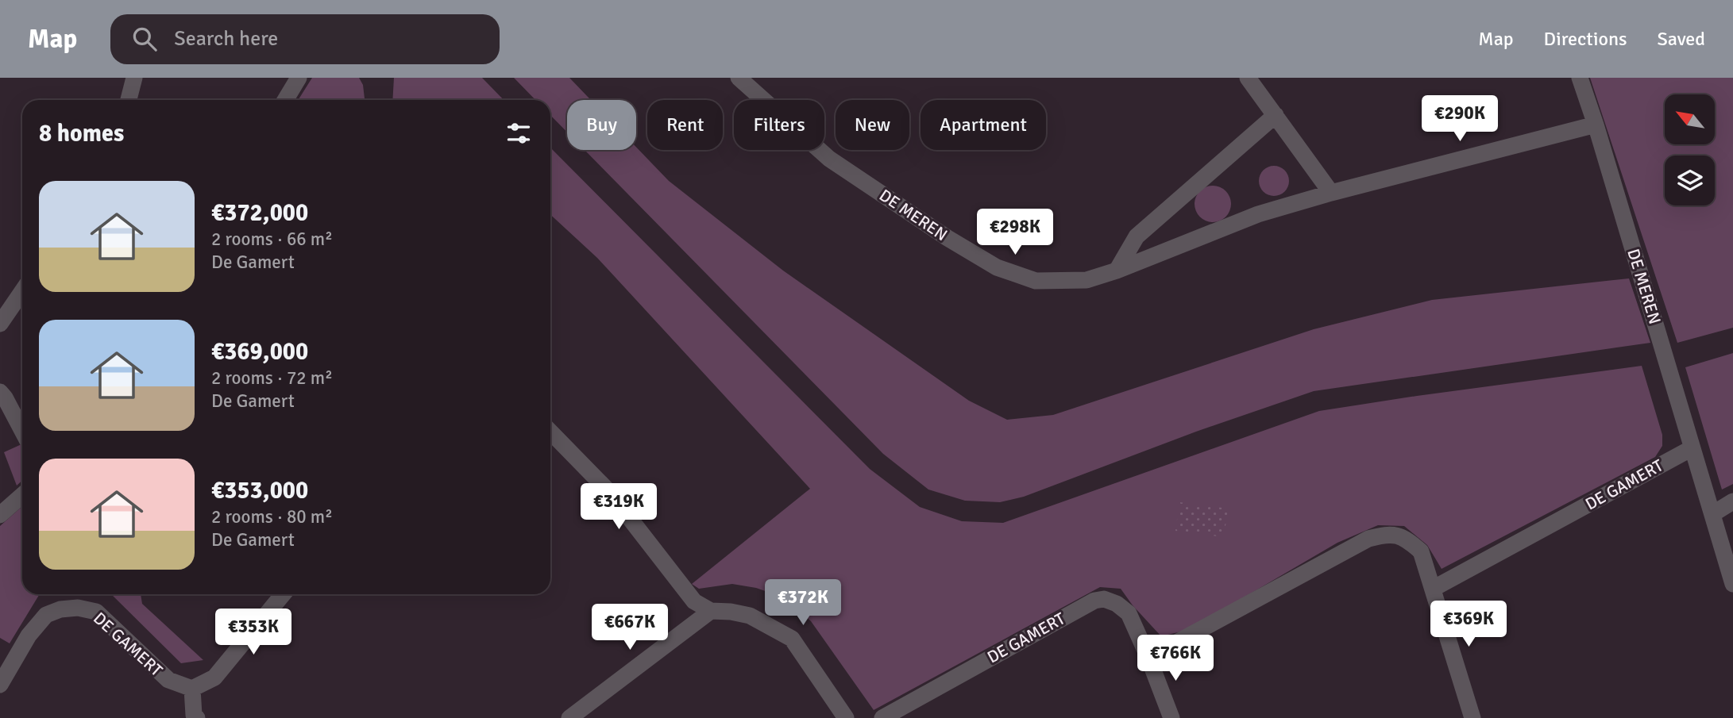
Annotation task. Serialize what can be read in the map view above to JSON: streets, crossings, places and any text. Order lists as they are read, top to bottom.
{
  "streets": {
    "street": ["DE MEREN", "DE GAMERT"]
  },
  "crossings": [
    ["DE MEREN", "DE GAMERT"]
  ],
  "north": "top left",
  "page": {
    "header": "Map",
    "search": "Search here",
    "nav": ["Map", "Directions", "Saved"],
    "price": [
      "€290K",
      "€298K",
      "€319K",
      "€372K",
      "€369K",
      "€667K",
      "€353K",
      "€766K"
    ],
    "chip": [
      "Buy",
      "Rent",
      "Filters",
      "New",
      "Apartment"
    ],
    "heading": "8 homes",
    "list": [
      {
        "name": "€372,000",
        "note": "2 rooms · 66 m² · De Gamert"
      },
      {
        "name": "€369,000",
        "note": "2 rooms · 72 m² · De Gamert"
      },
      {
        "name": "€353,000",
        "note": "2 rooms · 80 m² · De Gamert"
      }
    ]
  }
}
